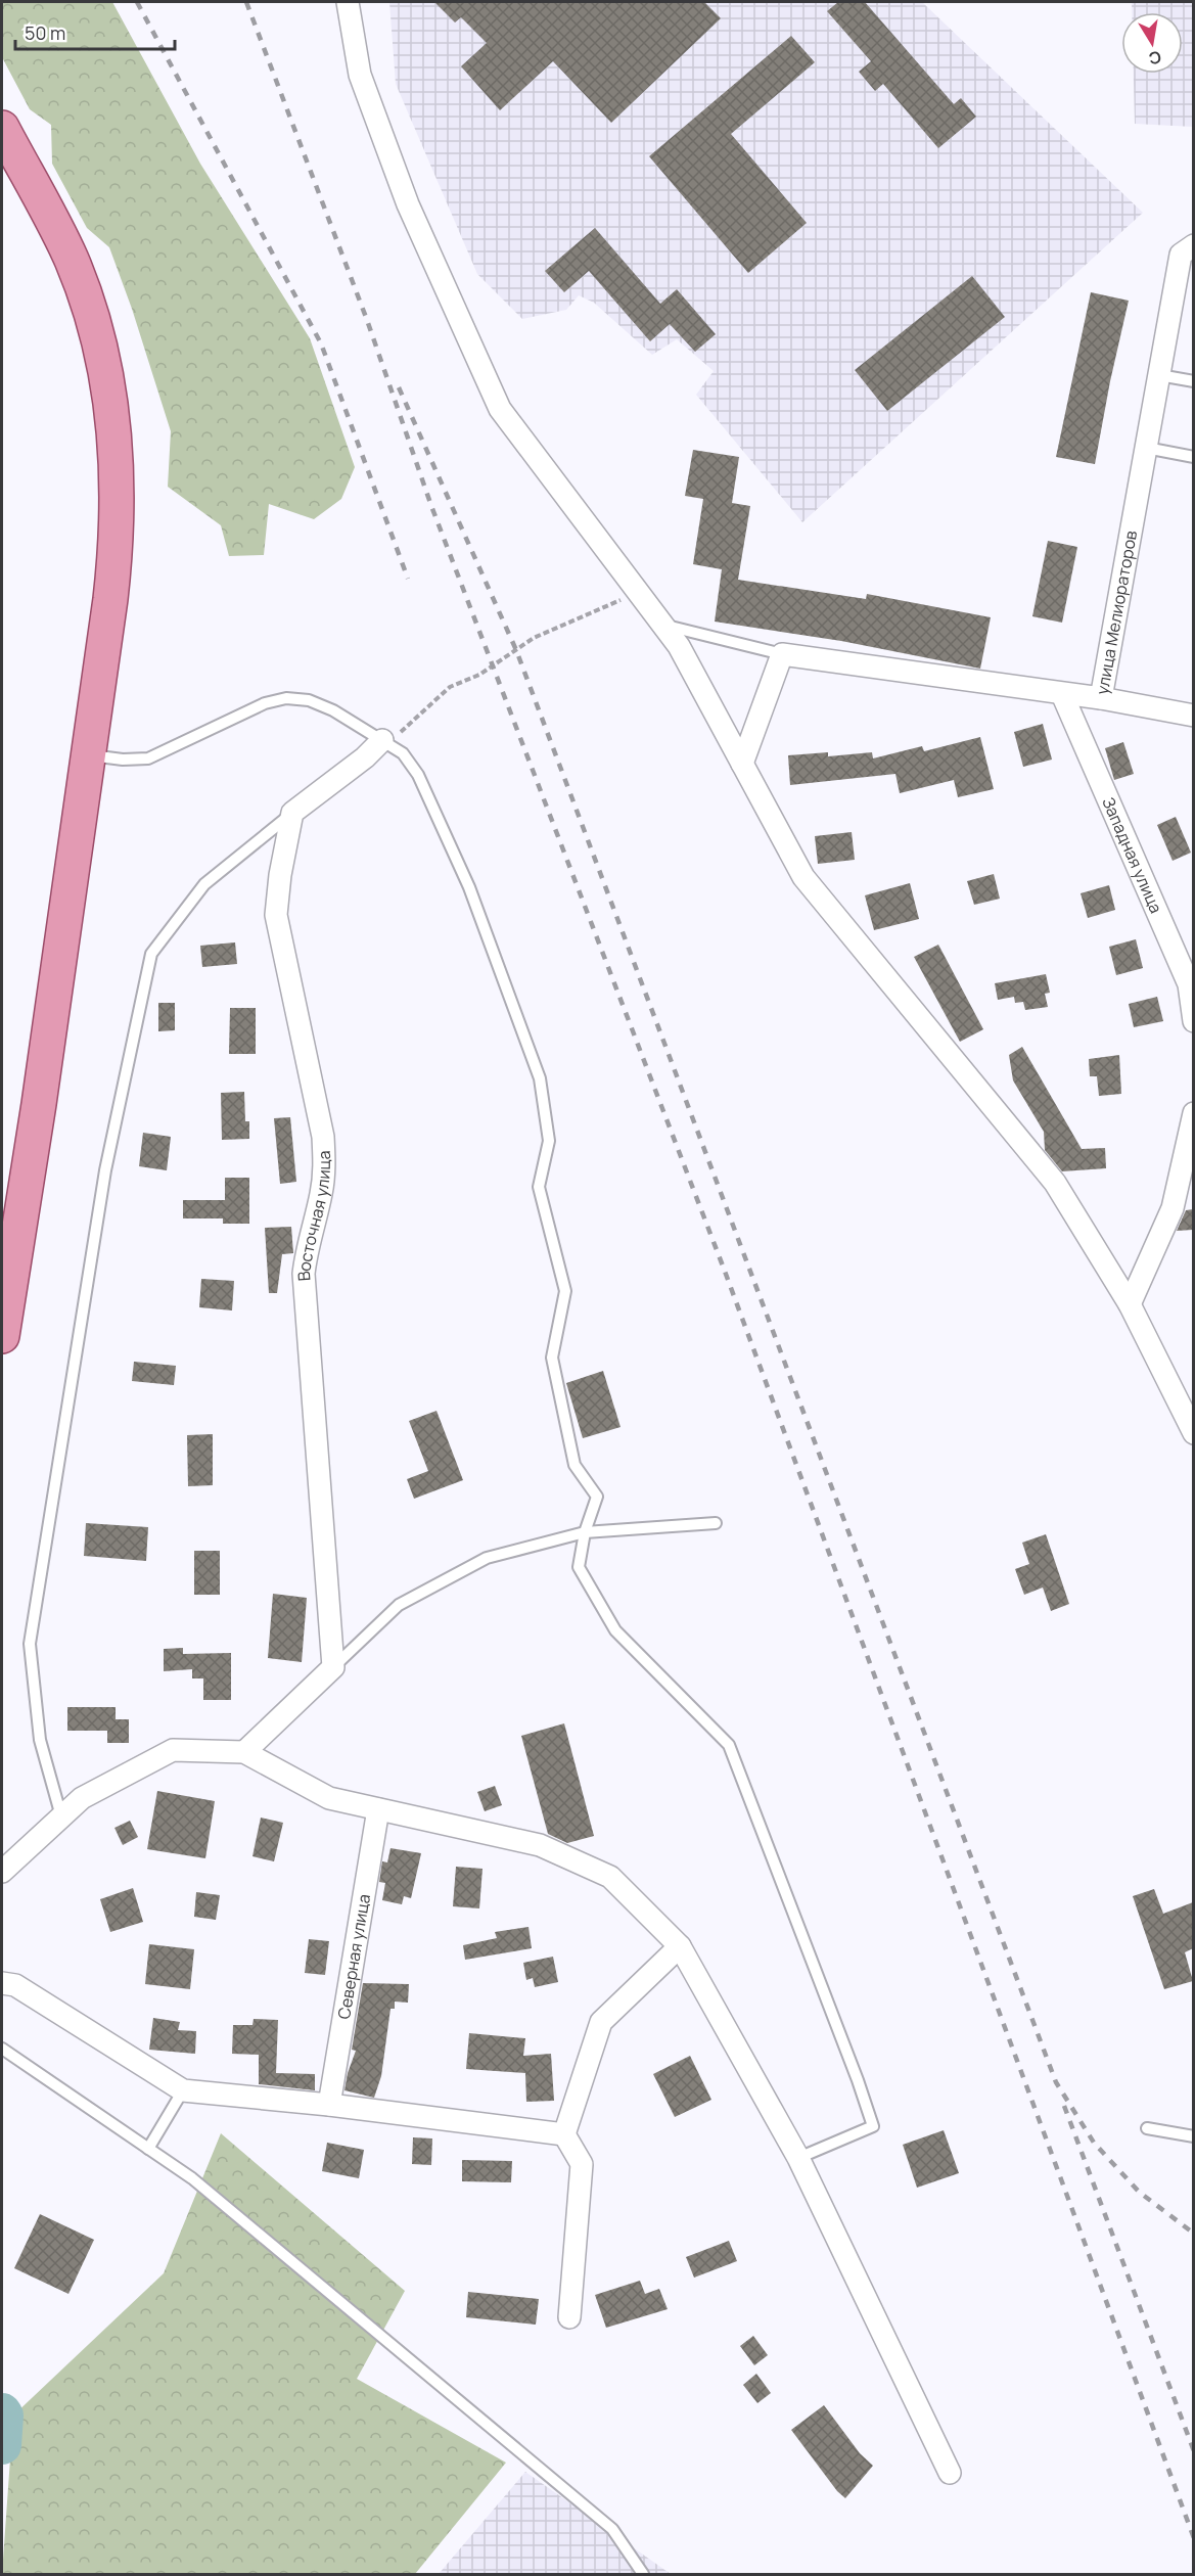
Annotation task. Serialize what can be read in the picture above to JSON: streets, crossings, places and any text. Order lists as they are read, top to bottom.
{
  "streets": {
    "street": [
      "улица Мелиораторов",
      "Западная улица",
      "Восточная улица",
      "Северная улица"
    ]
  },
  "crossings": [
    ["улица Мелиораторов", "Западная улица"]
  ],
  "scale_bar": "50 m",
  "north": "bottom"
}
